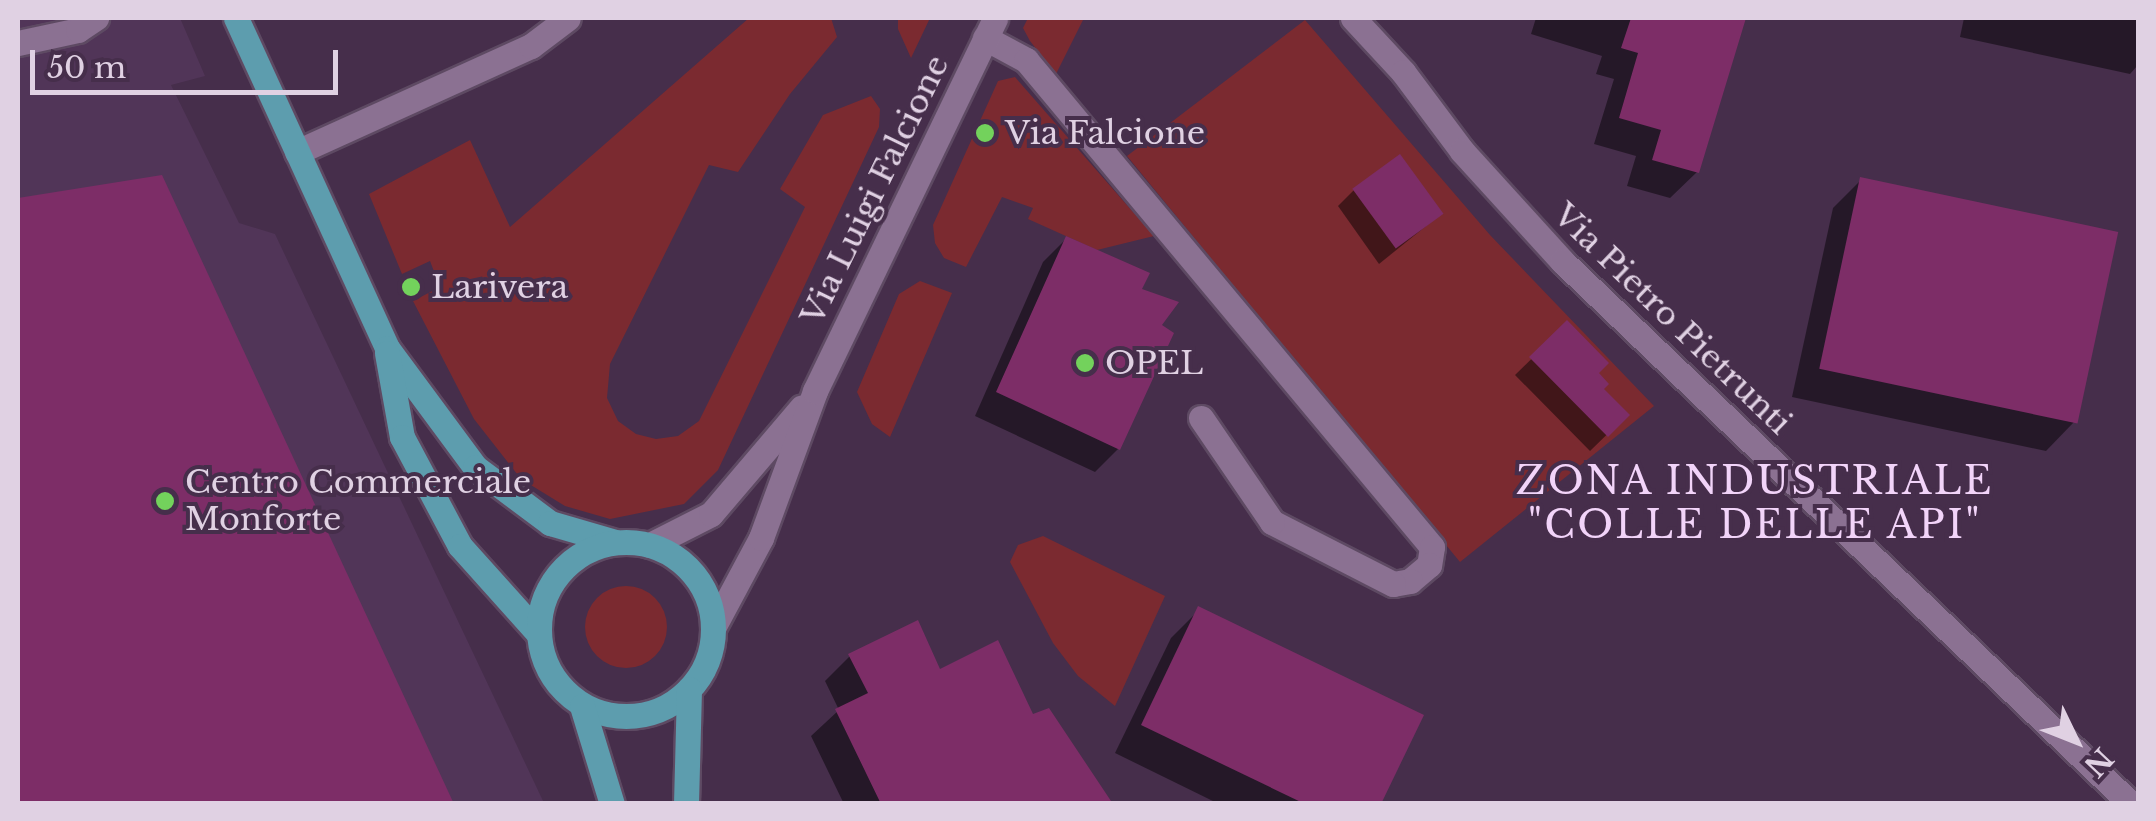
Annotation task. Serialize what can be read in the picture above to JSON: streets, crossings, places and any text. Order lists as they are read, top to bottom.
{
  "streets": {
    "street": ["Via Luigi Falcione", "Via Pietro Pietrunti"]
  },
  "districts": ["ZONA INDUSTRIALE \"COLLE DELLE API\""],
  "places": [
    "Via Falcione",
    "Larivera",
    "OPEL",
    "Centro Commerciale Monforte"
  ],
  "scale_bar": "50 m",
  "north": "bottom right"
}
